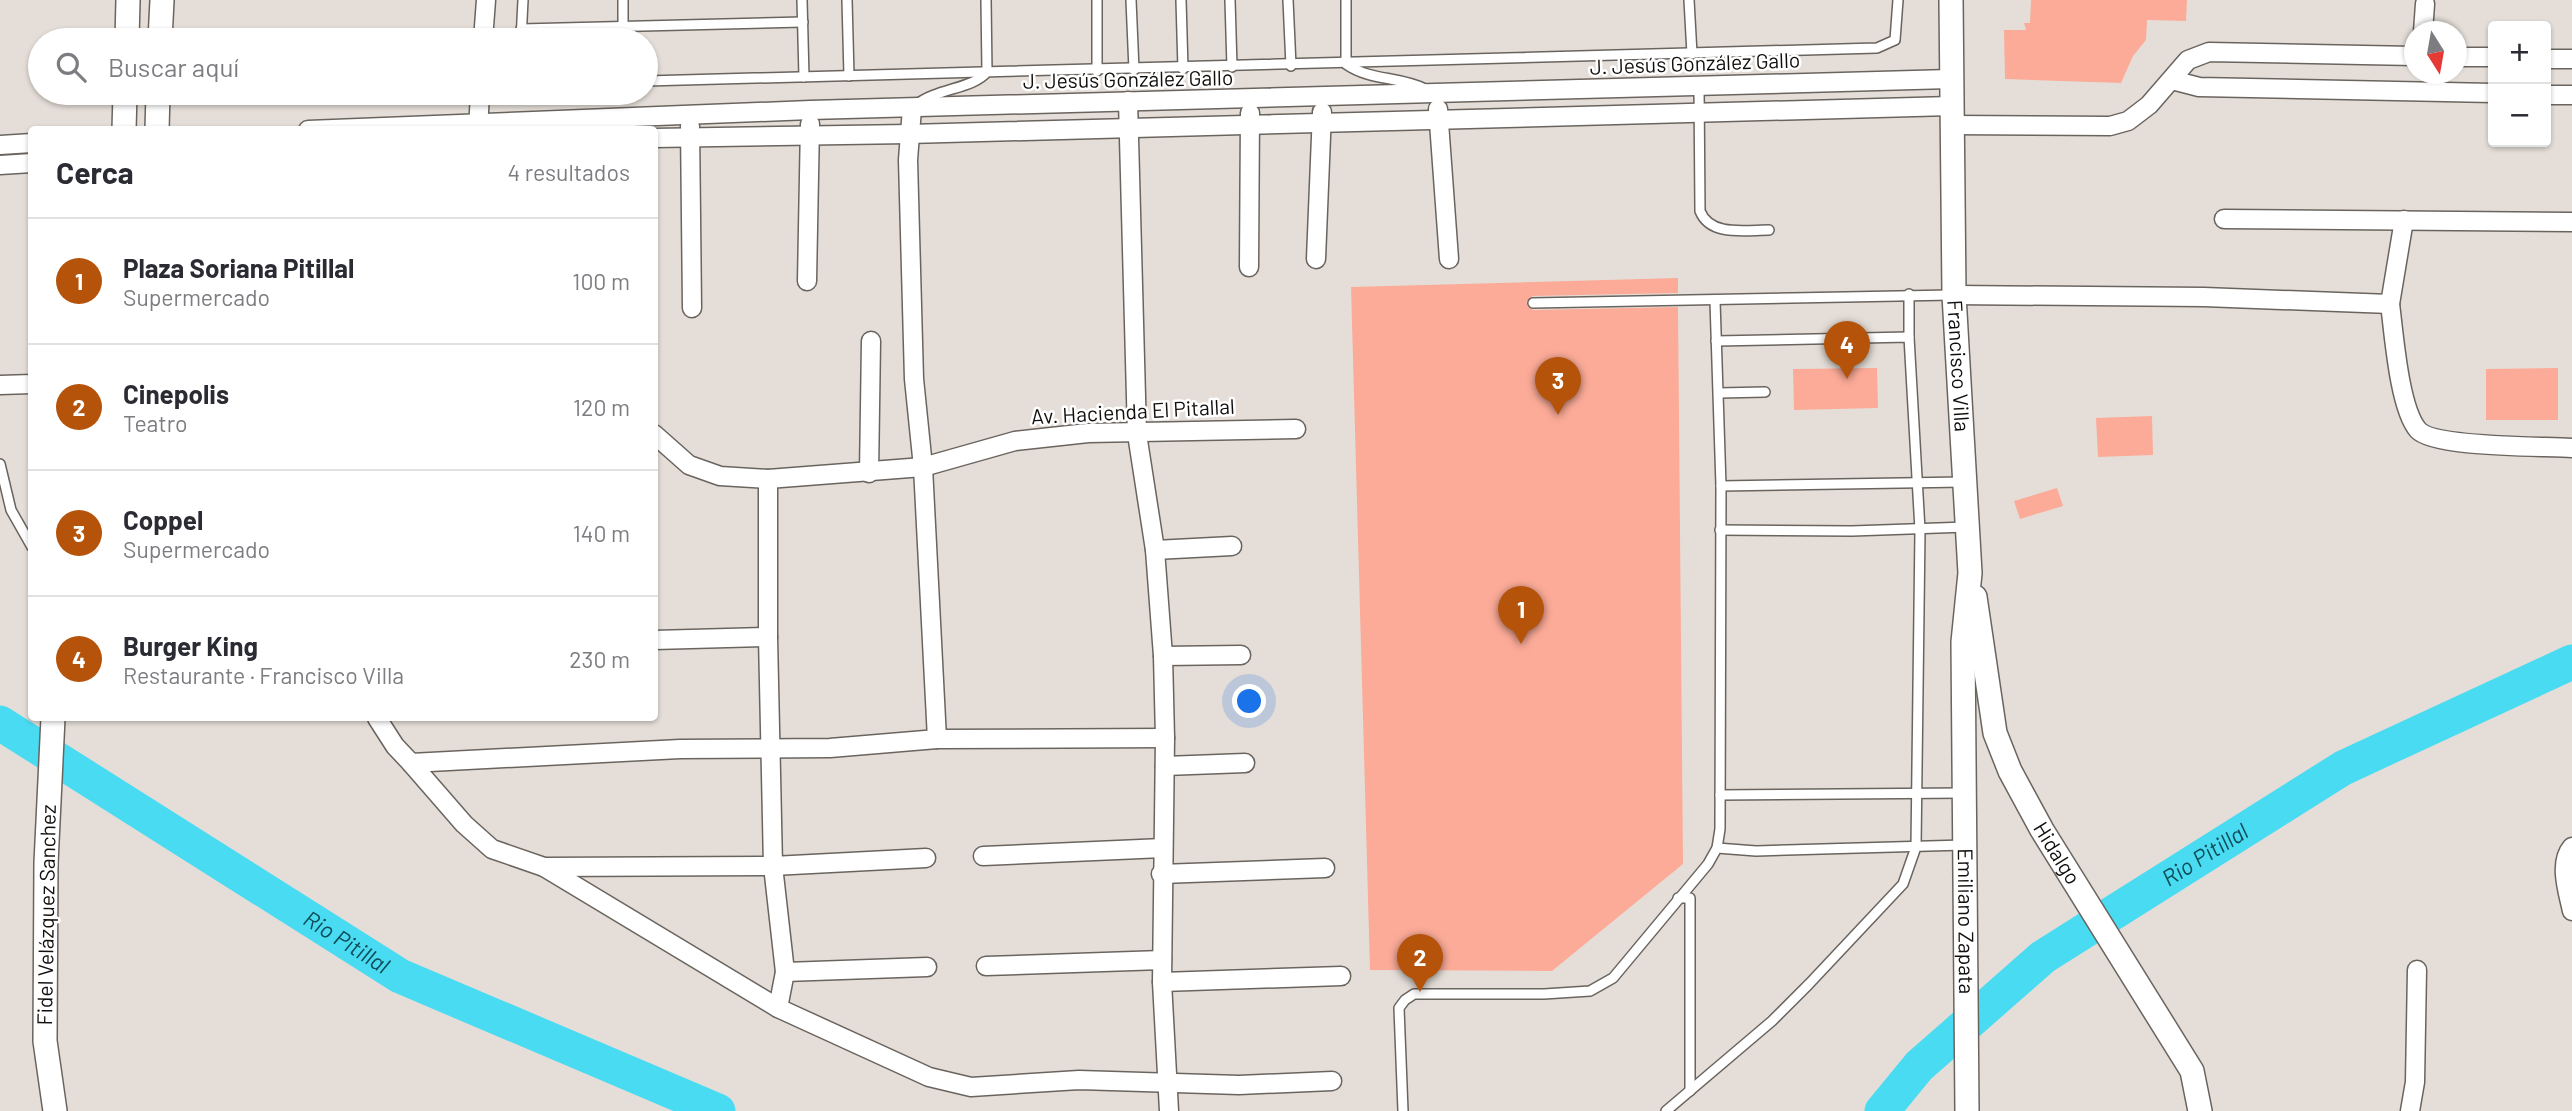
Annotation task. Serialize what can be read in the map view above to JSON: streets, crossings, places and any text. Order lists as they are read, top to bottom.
{
  "streets": {
    "street": [
      "J. Jesús González Gallo",
      "Francisco Villa",
      "Av. Hacienda El Pitallal",
      "Hidalgo",
      "Fidel Velázquez Sanchez",
      "Emiliano Zapata"
    ]
  },
  "crossings": [
    ["J. Jesús González Gallo", "Francisco Villa"],
    ["Francisco Villa", "Hidalgo"],
    ["Francisco Villa", "Emiliano Zapata"]
  ],
  "water": ["Rio Pitillal"],
  "north": "bottom",
  "page": {
    "map_buttons": ["+", "−"],
    "search": "Buscar aquí",
    "heading": ["Cerca", "4 resultados"],
    "list": [
      {
        "mark": "1",
        "name": "Plaza Soriana Pitillal",
        "note": "Supermercado",
        "value": "100 m"
      },
      {
        "mark": "2",
        "name": "Cinepolis",
        "note": "Teatro",
        "value": "120 m"
      },
      {
        "mark": "3",
        "name": "Coppel",
        "note": "Supermercado",
        "value": "140 m"
      },
      {
        "mark": "4",
        "name": "Burger King",
        "note": "Restaurante · Francisco Villa",
        "value": "230 m"
      }
    ],
    "pins": [
      "4",
      "3",
      "1",
      "2"
    ]
  }
}
